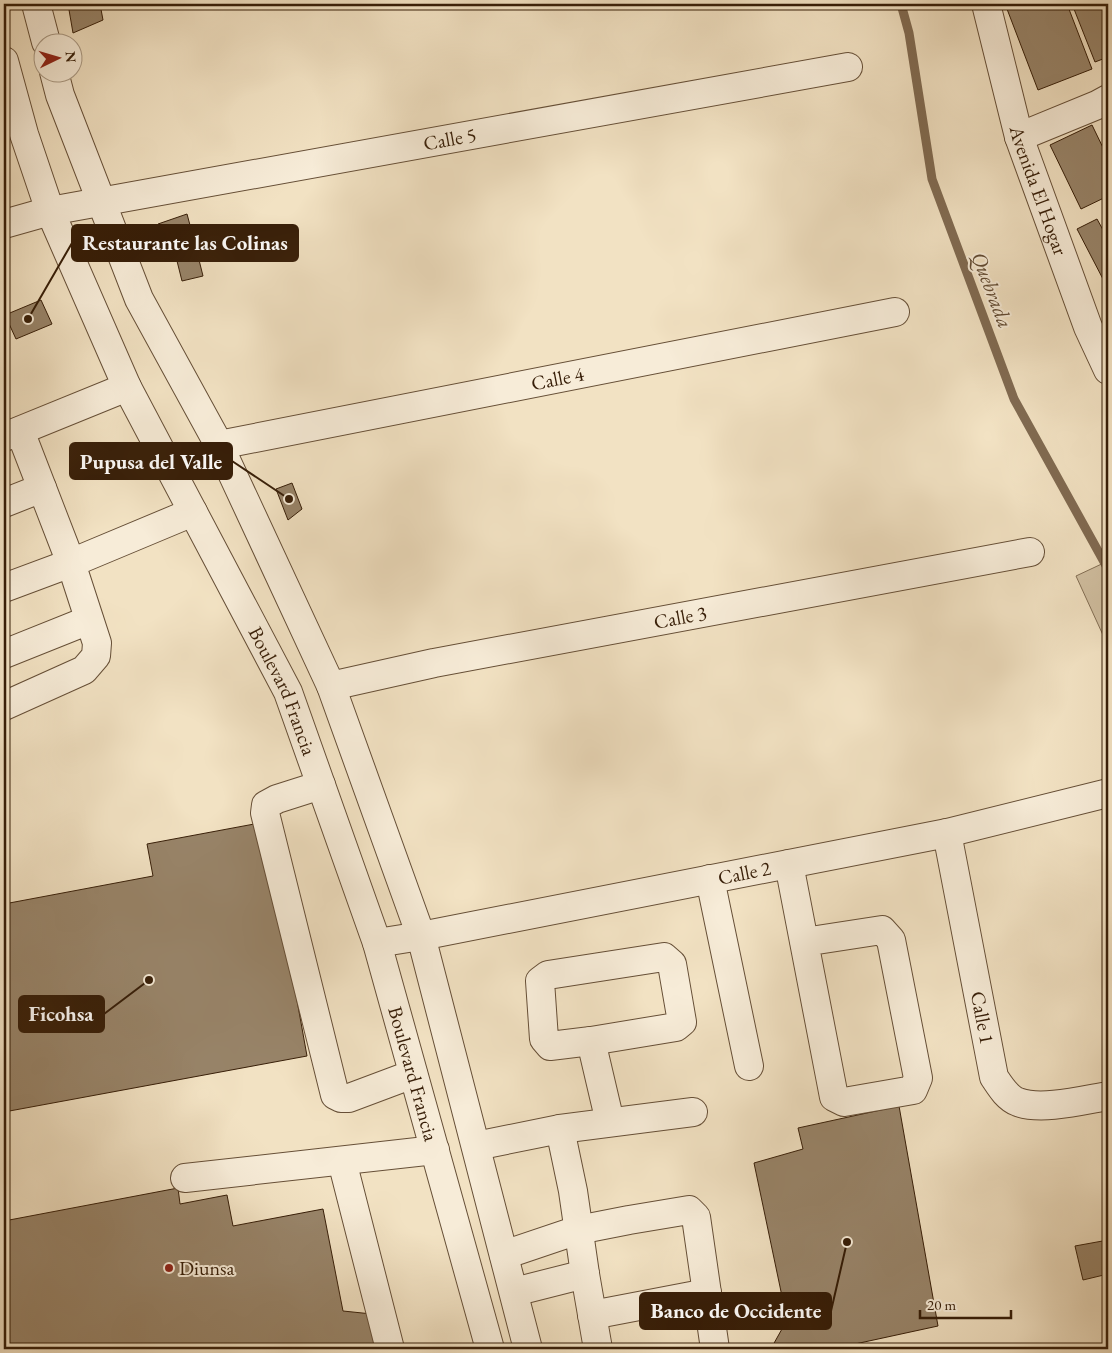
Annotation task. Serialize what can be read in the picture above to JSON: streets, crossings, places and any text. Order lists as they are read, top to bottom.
{
  "streets": {
    "street": [
      "Calle 5",
      "Avenida El Hogar",
      "Calle 4",
      "Calle 3",
      "Boulevard Francia",
      "Calle 2",
      "Calle 1"
    ]
  },
  "crossings": [
    ["Calle 5", "Boulevard Francia"],
    ["Calle 4", "Boulevard Francia"],
    ["Calle 3", "Boulevard Francia"],
    ["Boulevard Francia", "Calle 2"],
    ["Calle 2", "Calle 1"]
  ],
  "water": ["Quebrada"],
  "places": [
    "Restaurante las Colinas",
    "Pupusa del Valle",
    "Ficohsa",
    "Banco de Occidente",
    "Diunsa"
  ],
  "scale_bar": "20 m",
  "north": "right"
}
